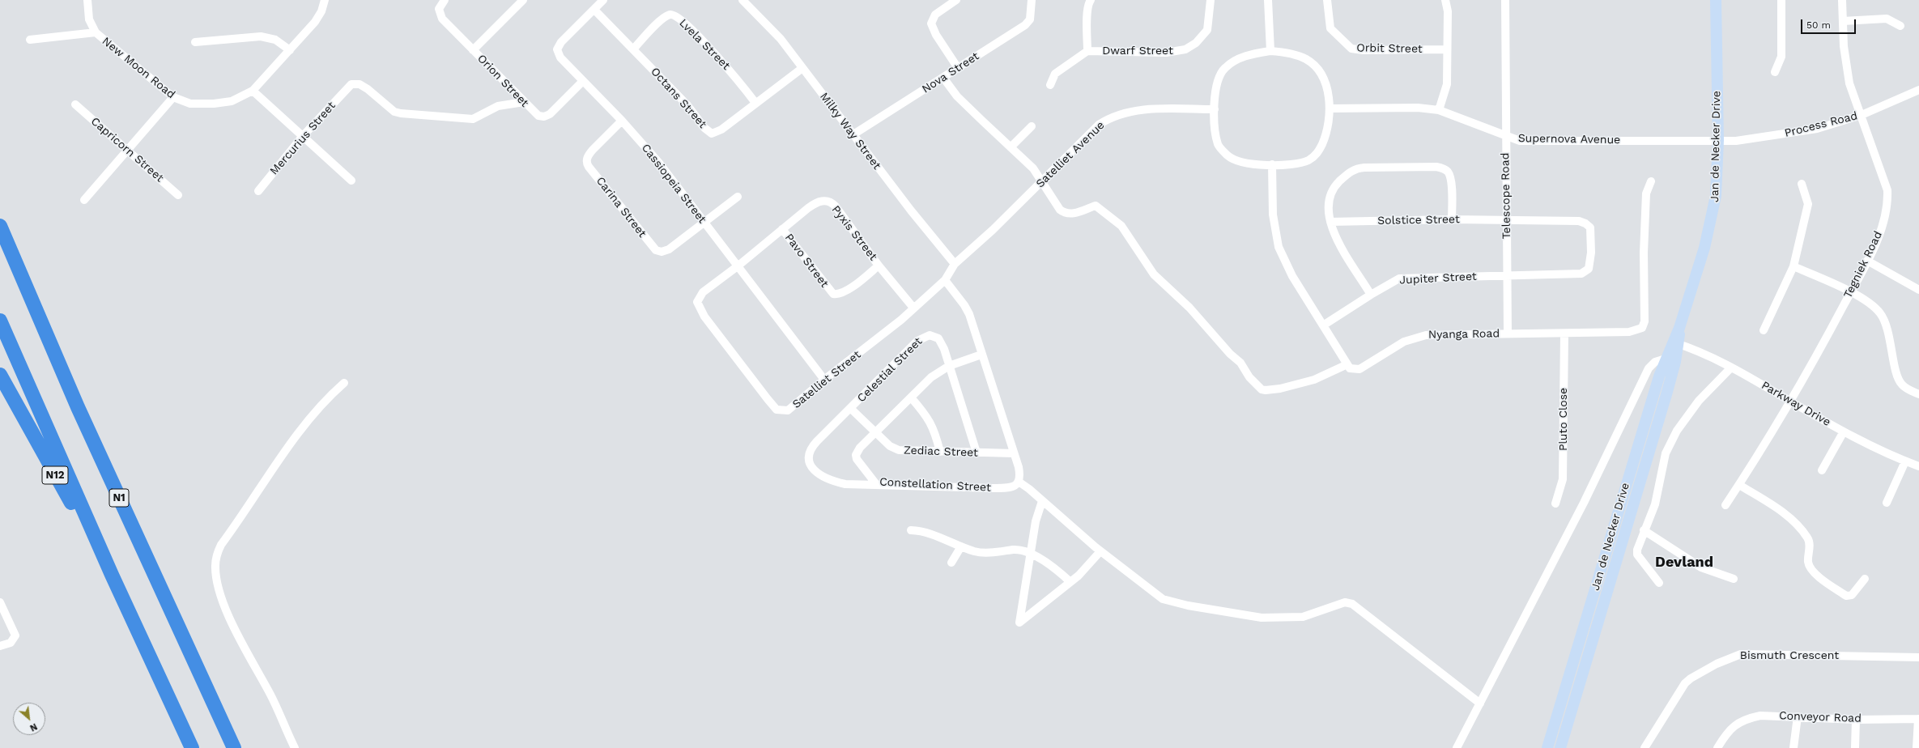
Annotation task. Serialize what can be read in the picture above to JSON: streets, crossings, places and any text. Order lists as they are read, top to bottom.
{
  "streets": {
    "highway": ["N12", "N1"],
    "main road": ["Jan de Necker Drive"],
    "street": [
      "Lvela Street",
      "Orbit Street",
      "Dwarf Street",
      "New Moon Road",
      "Nova Street",
      "Orion Street",
      "Octans Street",
      "Process Road",
      "Milky Way Street",
      "Mercurius Street",
      "Supernova Avenue",
      "Capricorn Street",
      "Satelliet Avenue",
      "Cassiopeia Street",
      "Telescope Road",
      "Carina Street",
      "Solstice Street",
      "Pyxis Street",
      "Pavo Street",
      "Tegniek Road",
      "Jupiter Street",
      "Nyanga Road",
      "Celestial Street",
      "Satelliet Street",
      "Parkway Drive",
      "Pluto Close",
      "Zediac Street",
      "Constellation Street",
      "Bismuth Crescent",
      "Conveyor Road"
    ]
  },
  "crossings": [
    ["Lvela Street", "Octans Street"],
    ["Nova Street", "Milky Way Street"],
    ["Orion Street", "Mercurius Street"],
    ["Orion Street", "Cassiopeia Street"],
    ["Octans Street", "Milky Way Street"],
    ["Octans Street", "Cassiopeia Street"],
    ["Process Road", "Supernova Avenue"],
    ["Process Road", "Jan de Necker Drive"],
    ["Process Road", "Tegniek Road"],
    ["Milky Way Street", "Satelliet Avenue"],
    ["Milky Way Street", "Satelliet Street"],
    ["Supernova Avenue", "Jan de Necker Drive"],
    ["Supernova Avenue", "Telescope Road"],
    ["Jan de Necker Drive", "Parkway Drive"],
    ["Satelliet Avenue", "Satelliet Street"],
    ["Cassiopeia Street", "Carina Street"],
    ["Cassiopeia Street", "Pyxis Street"],
    ["Cassiopeia Street", "Satelliet Street"],
    ["Telescope Road", "Solstice Street"],
    ["Telescope Road", "Jupiter Street"],
    ["Telescope Road", "Nyanga Road"],
    ["Solstice Street", "Jupiter Street"],
    ["Pyxis Street", "Pavo Street"],
    ["Pyxis Street", "Satelliet Street"],
    ["Tegniek Road", "Parkway Drive"],
    ["Nyanga Road", "Pluto Close"],
    ["Celestial Street", "Zediac Street"],
    ["Celestial Street", "Constellation Street"],
    ["Zediac Street", "Constellation Street"]
  ],
  "districts": ["Devland"],
  "scale_bar": "50 m",
  "north": "bottom right"
}
